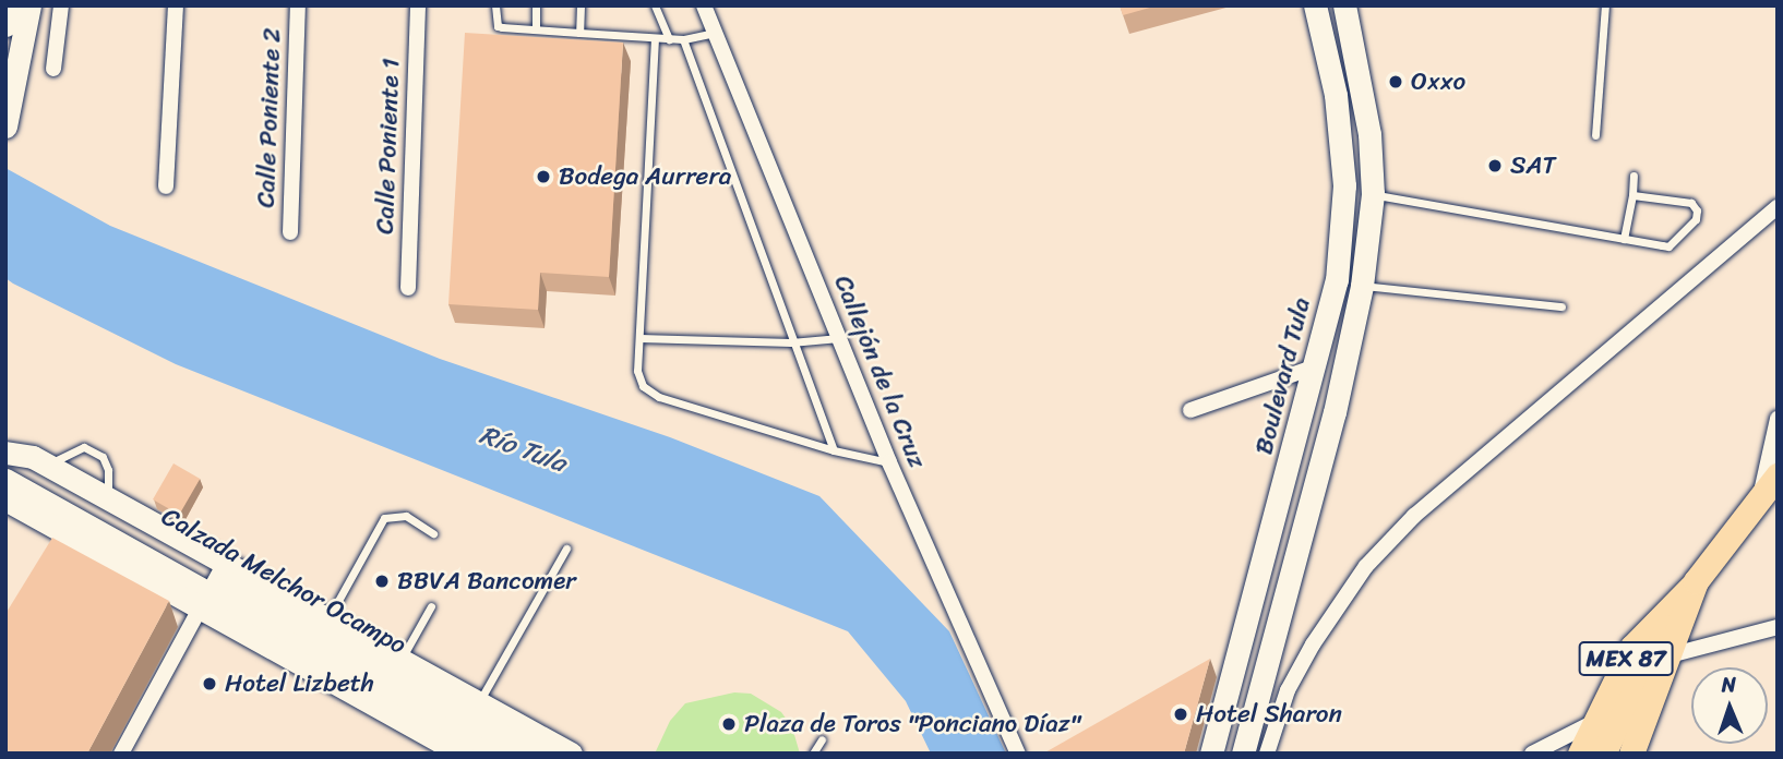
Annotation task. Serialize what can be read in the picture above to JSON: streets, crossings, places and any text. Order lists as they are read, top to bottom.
{
  "streets": {
    "main road": ["Boulevard Tula", "Calzada Melchor Ocampo", "MEX 87"],
    "street": ["Calle Poniente 2", "Calle Poniente 1", "Callejón de la Cruz"]
  },
  "water": ["Río Tula"],
  "places": [
    "Oxxo",
    "SAT",
    "Bodega Aurrera",
    "BBVA Bancomer",
    "Hotel Lizbeth",
    "Hotel Sharon",
    "Plaza de Toros \"Ponciano Díaz\""
  ],
  "north": "top"
}
